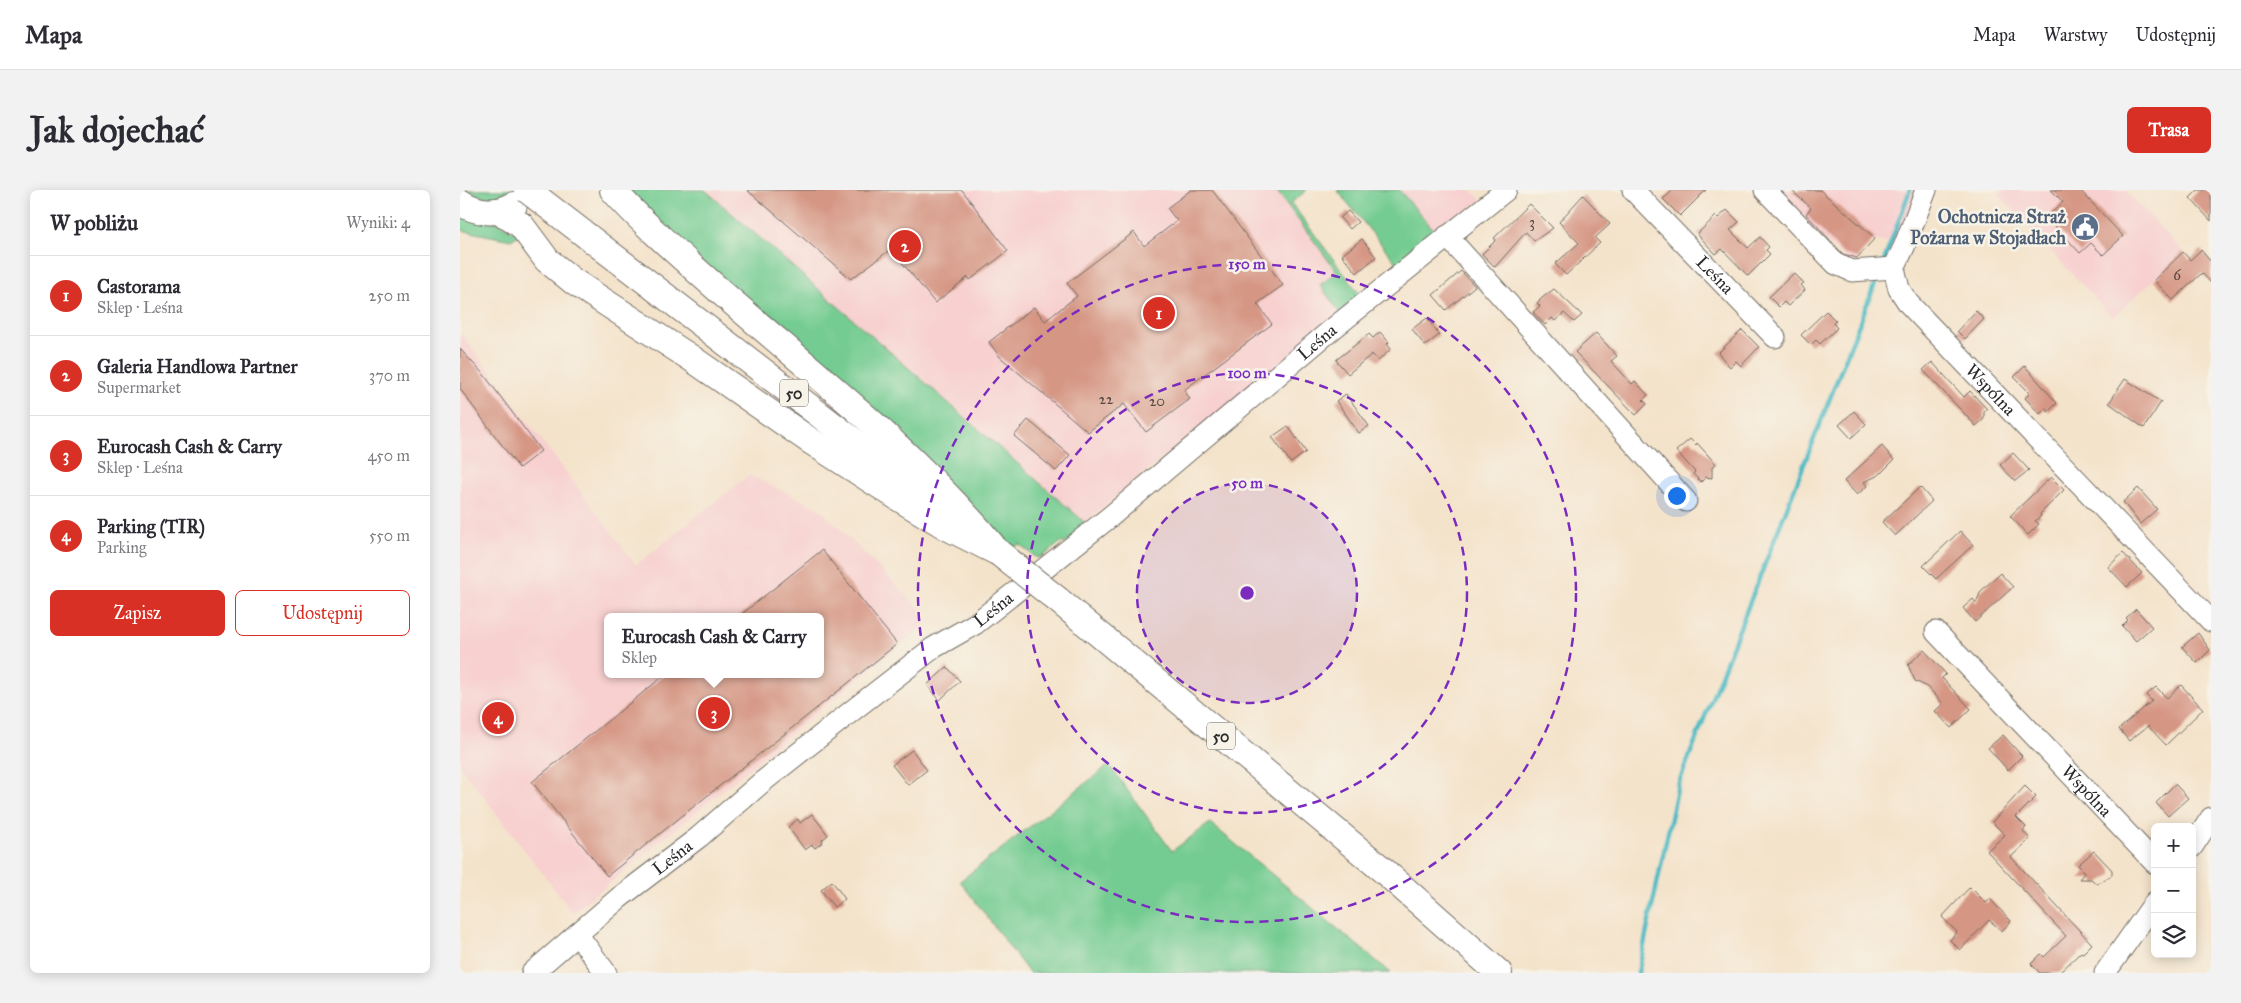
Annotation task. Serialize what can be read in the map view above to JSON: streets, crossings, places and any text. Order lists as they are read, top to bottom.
{
  "streets": {
    "main road": ["50"],
    "street": ["Leśna", "Wspólna"]
  },
  "places": {
    "public building": ["Ochotnicza Straż Pożarna w Stojadłach"]
  },
  "house_numbers": [
    "3",
    "6",
    "22",
    "20"
  ],
  "page": {
    "header": "Mapa",
    "nav": ["Mapa", "Warstwy", "Udostępnij"],
    "buttons": [
      "Trasa",
      ["Zapisz", "Udostępnij"]
    ],
    "title": "Jak dojechać",
    "heading": ["W pobliżu", "Wyniki: 4"],
    "pins": [
      "2",
      "1",
      "3",
      "4"
    ],
    "list": [
      {
        "mark": "1",
        "name": "Castorama",
        "note": "Sklep · Leśna",
        "value": "250 m"
      },
      {
        "mark": "2",
        "name": "Galeria Handlowa Partner",
        "note": "Supermarket",
        "value": "370 m"
      },
      {
        "mark": "3",
        "name": "Eurocash Cash & Carry",
        "note": "Sklep · Leśna",
        "value": "450 m"
      },
      {
        "mark": "4",
        "name": "Parking (TIR)",
        "note": "Parking",
        "value": "550 m"
      }
    ],
    "popup": ["Eurocash Cash & Carry", "Sklep"],
    "map_buttons": ["+", "−"]
  },
  "rings": ["150 m", "100 m", "50 m"]
}
